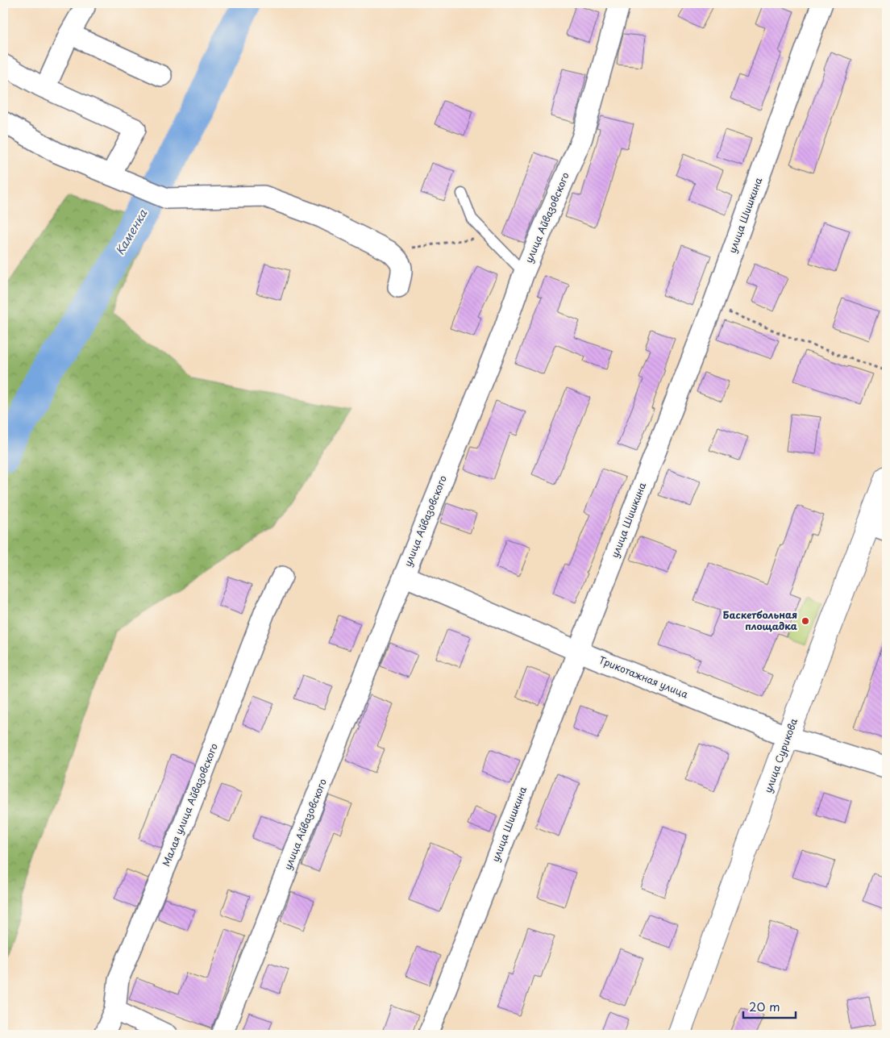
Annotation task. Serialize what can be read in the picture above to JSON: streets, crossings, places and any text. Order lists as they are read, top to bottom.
{
  "streets": {
    "street": [
      "улица Шишкина",
      "улица Айвазовского",
      "Трикотажная улица",
      "улица Сурикова",
      "Малая улица Айвазовского"
    ]
  },
  "crossings": [
    ["улица Шишкина", "Трикотажная улица"],
    ["улица Айвазовского", "Трикотажная улица"],
    ["Трикотажная улица", "улица Сурикова"]
  ],
  "water": ["Каменка"],
  "places": ["Баскетбольная площадка"],
  "scale_bar": "20 m"
}
